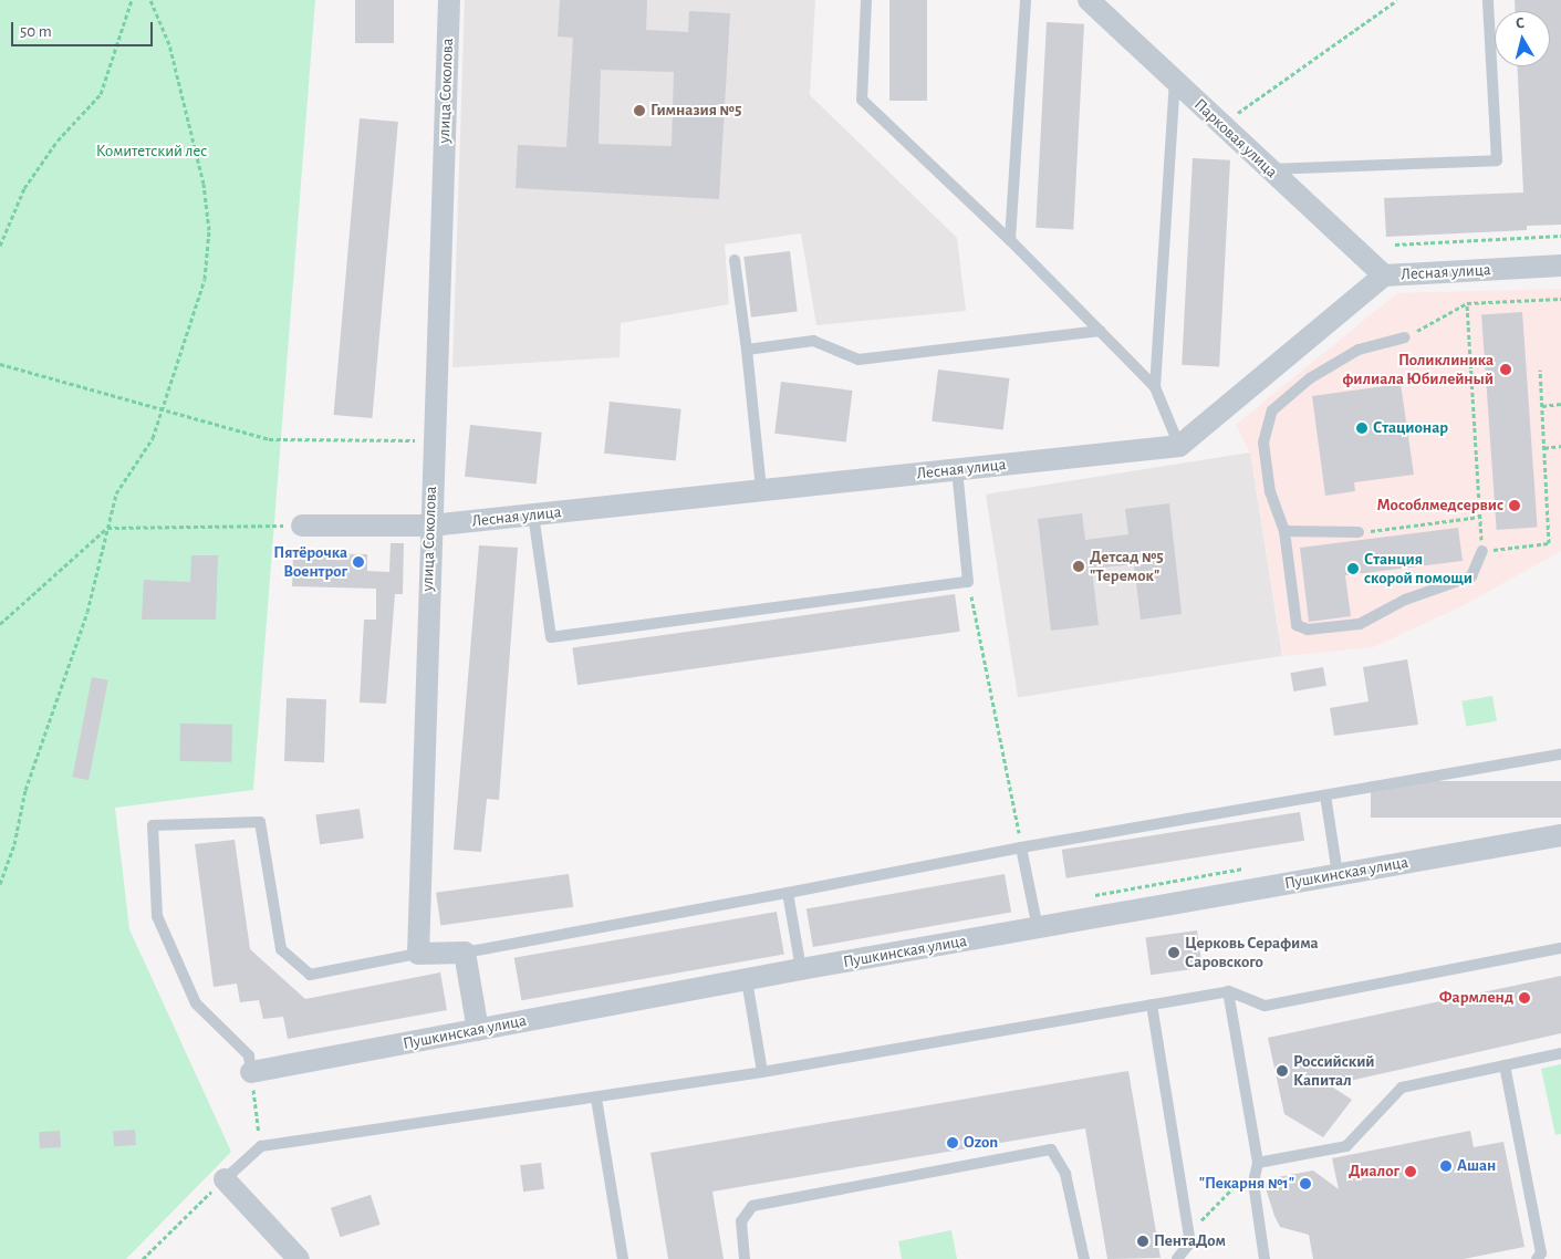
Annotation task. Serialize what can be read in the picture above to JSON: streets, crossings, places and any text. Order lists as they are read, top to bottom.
{
  "streets": {
    "street": [
      "улица Соколова",
      "Парковая улица",
      "Лесная улица",
      "Пушкинская улица"
    ]
  },
  "crossings": [
    ["улица Соколова", "Лесная улица"],
    ["Парковая улица", "Лесная улица"]
  ],
  "parks": ["Комитетский лес"],
  "places": [
    "Гимназия №5",
    "Поликлиника филиала Юбилейный",
    "Стационар",
    "Мособлмедсервис",
    "Пятёрочка Воентрог",
    "Детсад №5 \"Теремок\"",
    "Станция скорой помощи",
    "Церковь Серафима Саровского",
    "Фармленд",
    "Российский Капитал",
    "Ozon",
    "Ашан",
    "Диалог",
    "\"Пекарня №1\"",
    "ПентаДом"
  ],
  "scale_bar": "50 m",
  "north": "top"
}
